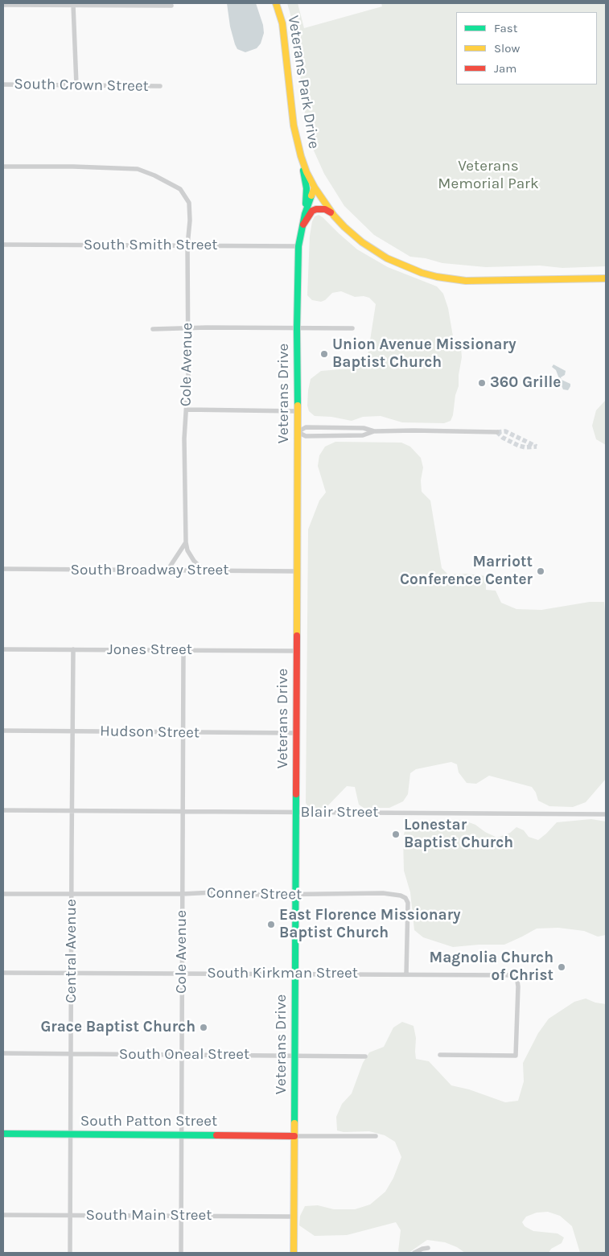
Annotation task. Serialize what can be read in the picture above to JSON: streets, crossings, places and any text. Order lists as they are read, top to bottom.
{
  "streets": {
    "main road": ["Veterans Park Drive", "Veterans Drive", "South Patton Street"],
    "street": [
      "South Crown Street",
      "South Smith Street",
      "Cole Avenue",
      "South Broadway Street",
      "Jones Street",
      "Hudson Street",
      "Blair Street",
      "Conner Street",
      "Central Avenue",
      "South Kirkman Street",
      "South Oneal Street",
      "South Main Street"
    ]
  },
  "crossings": [
    ["Veterans Park Drive", "Veterans Drive"],
    ["South Smith Street", "Cole Avenue"],
    ["South Smith Street", "Veterans Drive"],
    ["Cole Avenue", "South Broadway Street"],
    ["Cole Avenue", "Jones Street"],
    ["Cole Avenue", "Hudson Street"],
    ["Cole Avenue", "Blair Street"],
    ["Cole Avenue", "Conner Street"],
    ["Cole Avenue", "South Kirkman Street"],
    ["Cole Avenue", "South Oneal Street"],
    ["Cole Avenue", "South Patton Street"],
    ["Cole Avenue", "South Main Street"],
    ["Veterans Drive", "South Broadway Street"],
    ["Veterans Drive", "Jones Street"],
    ["Veterans Drive", "Hudson Street"],
    ["Veterans Drive", "Blair Street"],
    ["Veterans Drive", "Conner Street"],
    ["Veterans Drive", "South Kirkman Street"],
    ["Veterans Drive", "South Oneal Street"],
    ["Veterans Drive", "South Patton Street"],
    ["Veterans Drive", "South Main Street"],
    ["Jones Street", "Central Avenue"],
    ["Hudson Street", "Central Avenue"],
    ["Blair Street", "Central Avenue"],
    ["Conner Street", "Central Avenue"],
    ["Conner Street", "South Kirkman Street"],
    ["Central Avenue", "South Kirkman Street"],
    ["Central Avenue", "South Oneal Street"],
    ["Central Avenue", "South Patton Street"],
    ["Central Avenue", "South Main Street"]
  ],
  "parks": ["Veterans Memorial Park"],
  "places": [
    "Union Avenue Missionary Baptist Church",
    "360 Grille",
    "Marriott Conference Center",
    "Lonestar Baptist Church",
    "East Florence Missionary Baptist Church",
    "Magnolia Church of Christ",
    "Grace Baptist Church"
  ],
  "legend": ["Fast", "Slow", "Jam"]
}
